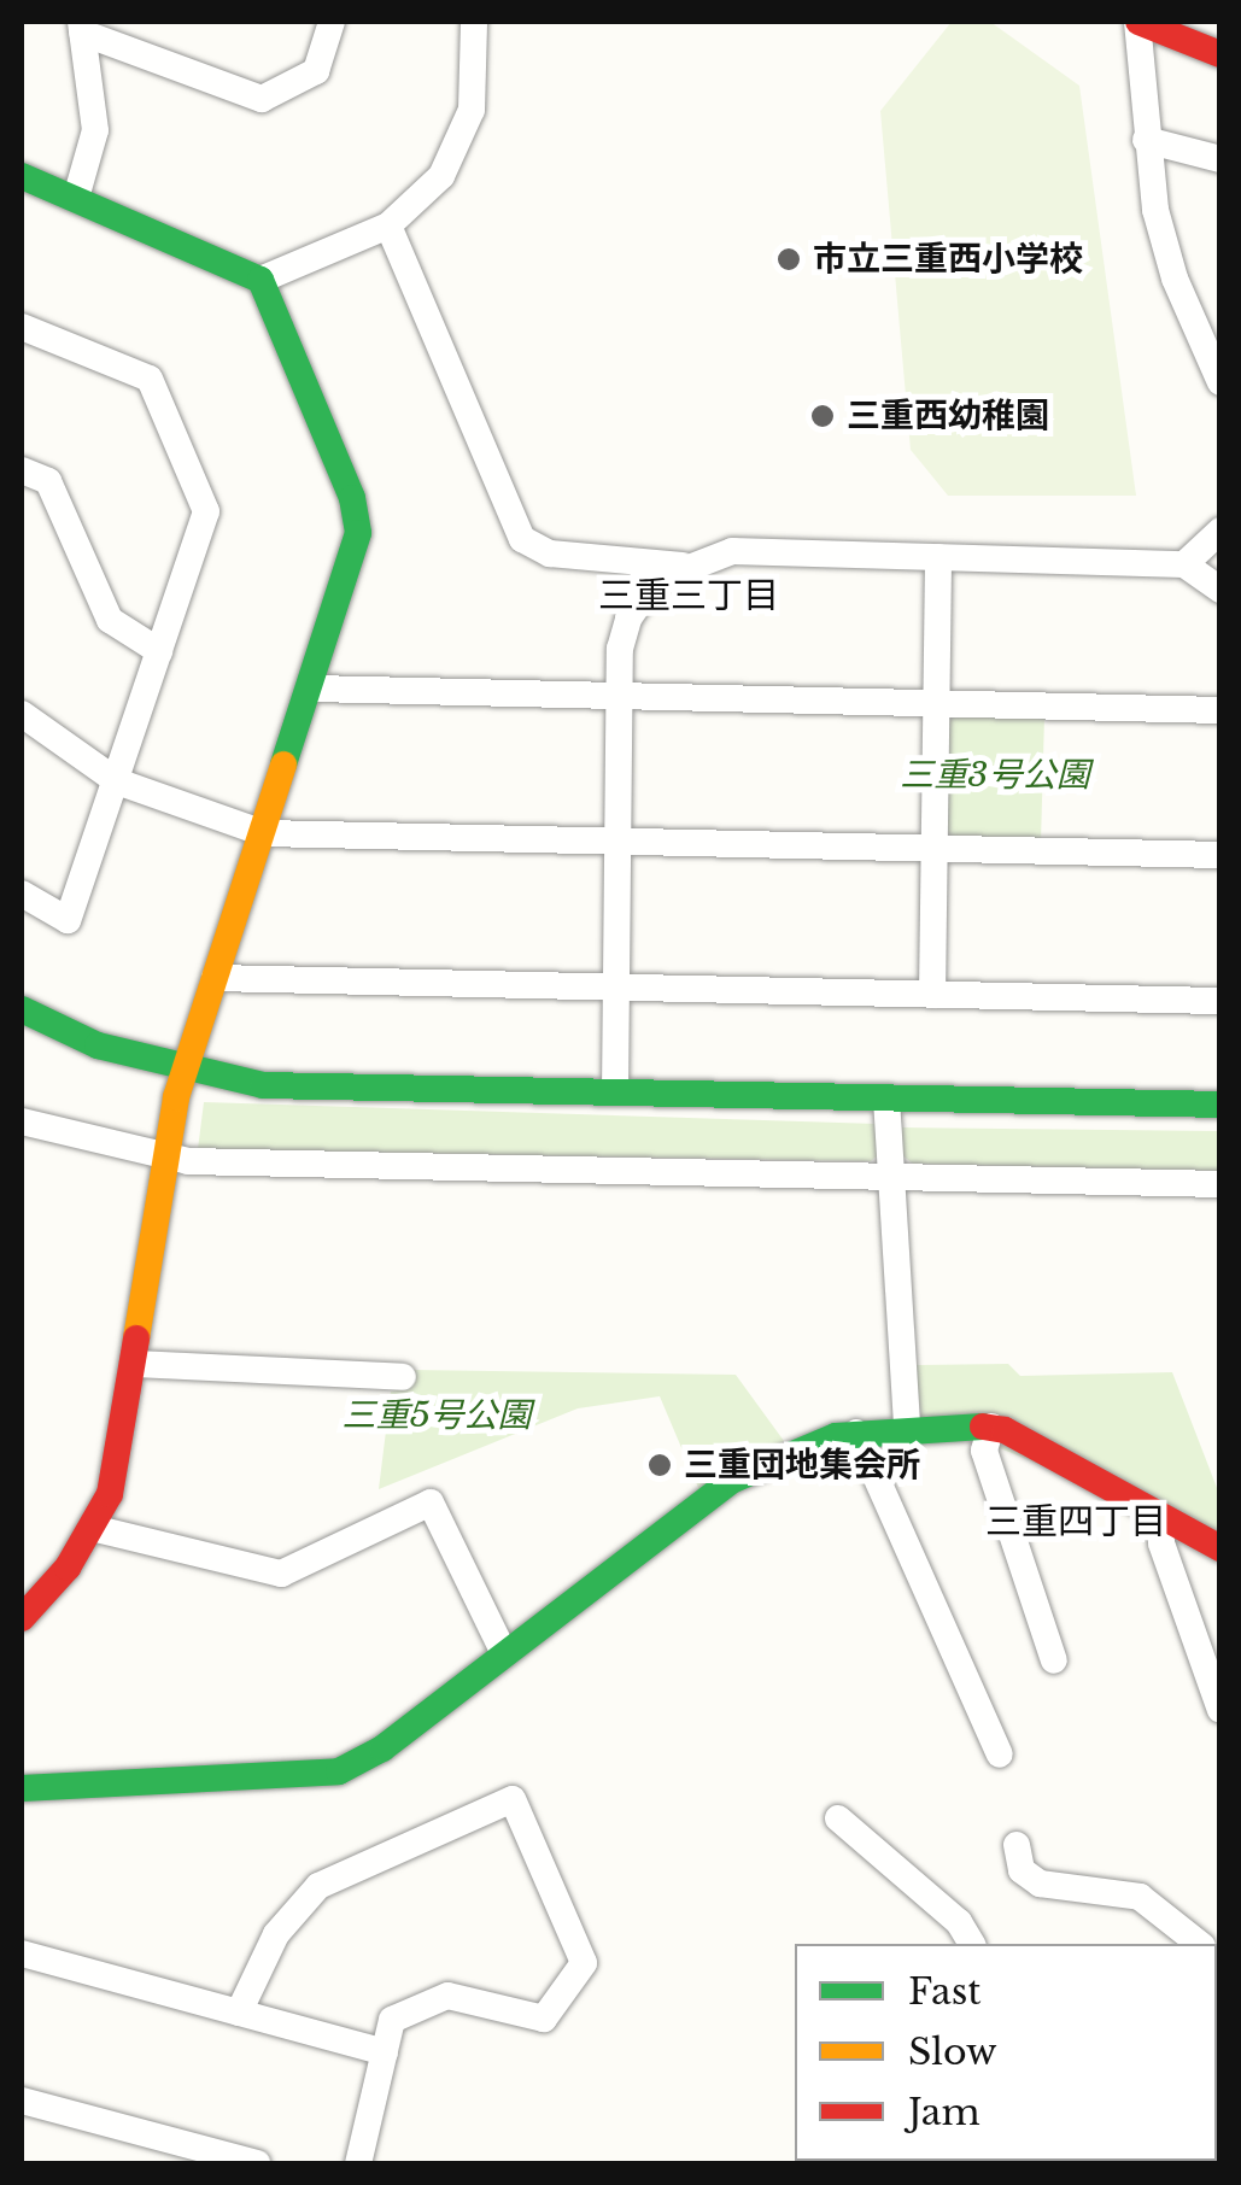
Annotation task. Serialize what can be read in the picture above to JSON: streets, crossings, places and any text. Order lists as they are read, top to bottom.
{
  "districts": ["三重三丁目", "三重四丁目"],
  "parks": ["三重3号公園", "三重5号公園"],
  "places": ["市立三重西小学校", "三重西幼稚園", "三重団地集会所"],
  "legend": ["Fast", "Slow", "Jam"]
}
